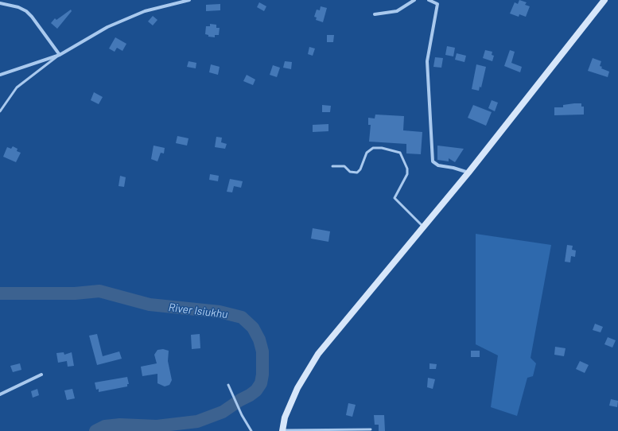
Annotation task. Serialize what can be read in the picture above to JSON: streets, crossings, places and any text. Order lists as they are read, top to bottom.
{
  "water": ["River Isiukhu"]
}
